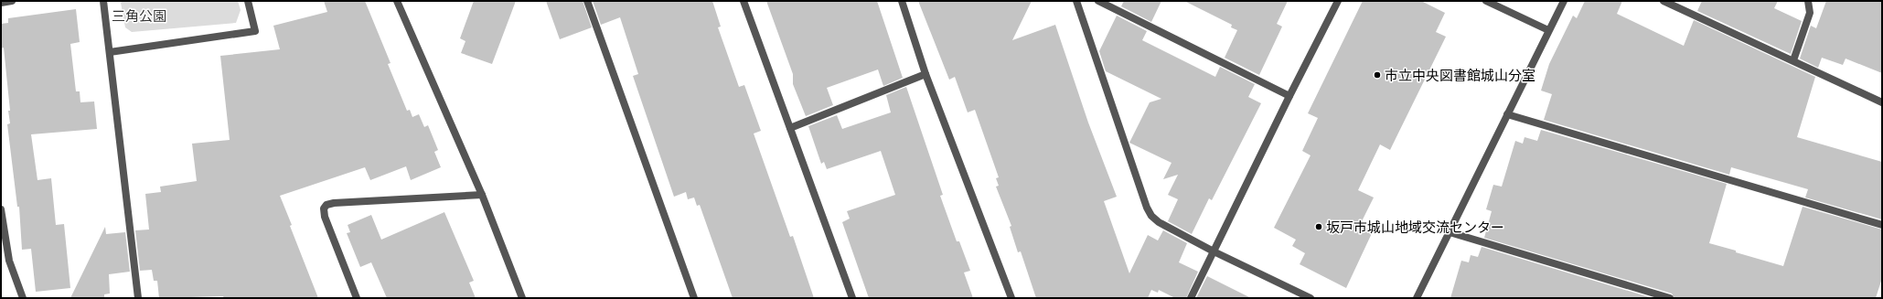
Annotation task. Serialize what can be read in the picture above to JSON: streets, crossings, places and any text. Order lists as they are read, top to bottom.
{
  "parks": ["三角公園"],
  "places": ["市立中央図書館城山分室", "坂戸市城山地域交流センター"]
}
